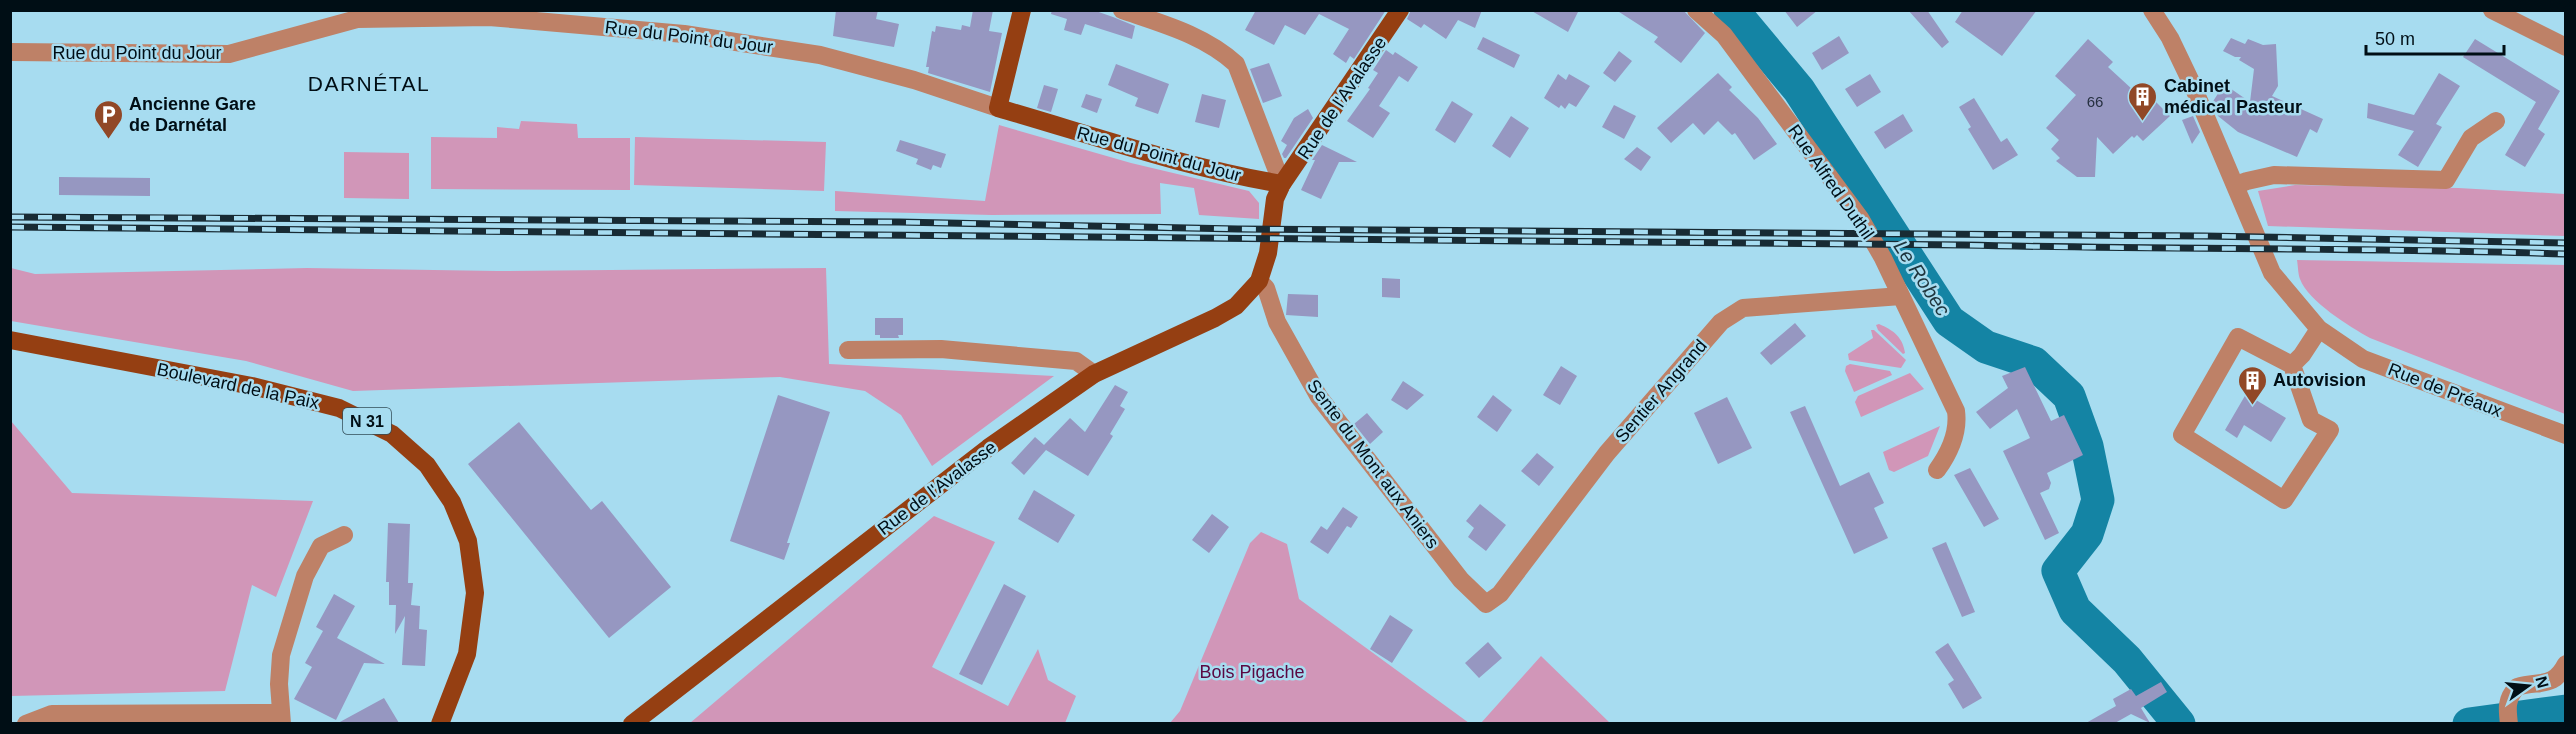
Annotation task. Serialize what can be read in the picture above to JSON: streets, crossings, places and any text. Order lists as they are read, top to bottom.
{
  "streets": {
    "main road": [
      "Rue du Point du Jour",
      "Rue de l'Avalasse",
      "Boulevard de la Paix",
      "N 31"
    ],
    "street": [
      "Rue Alfred Duthil",
      "Rue de Préaux",
      "Sentier Angrand",
      "Sente du Mont aux Aniers"
    ]
  },
  "crossings": [
    ["Rue du Point du Jour", "Rue de l'Avalasse"],
    ["Rue de l'Avalasse", "Sente du Mont aux Aniers"],
    ["Rue Alfred Duthil", "Sentier Angrand"],
    ["Sentier Angrand", "Sente du Mont aux Aniers"]
  ],
  "districts": ["DARNÉTAL"],
  "water": ["Le Robec"],
  "parks": ["Bois Pigache"],
  "places": {
    "building": ["Cabinet médical Pasteur", "Autovision"],
    "parking": ["Ancienne Gare de Darnétal"]
  },
  "house_numbers": ["66"],
  "scale_bar": "50 m",
  "north": "right"
}
